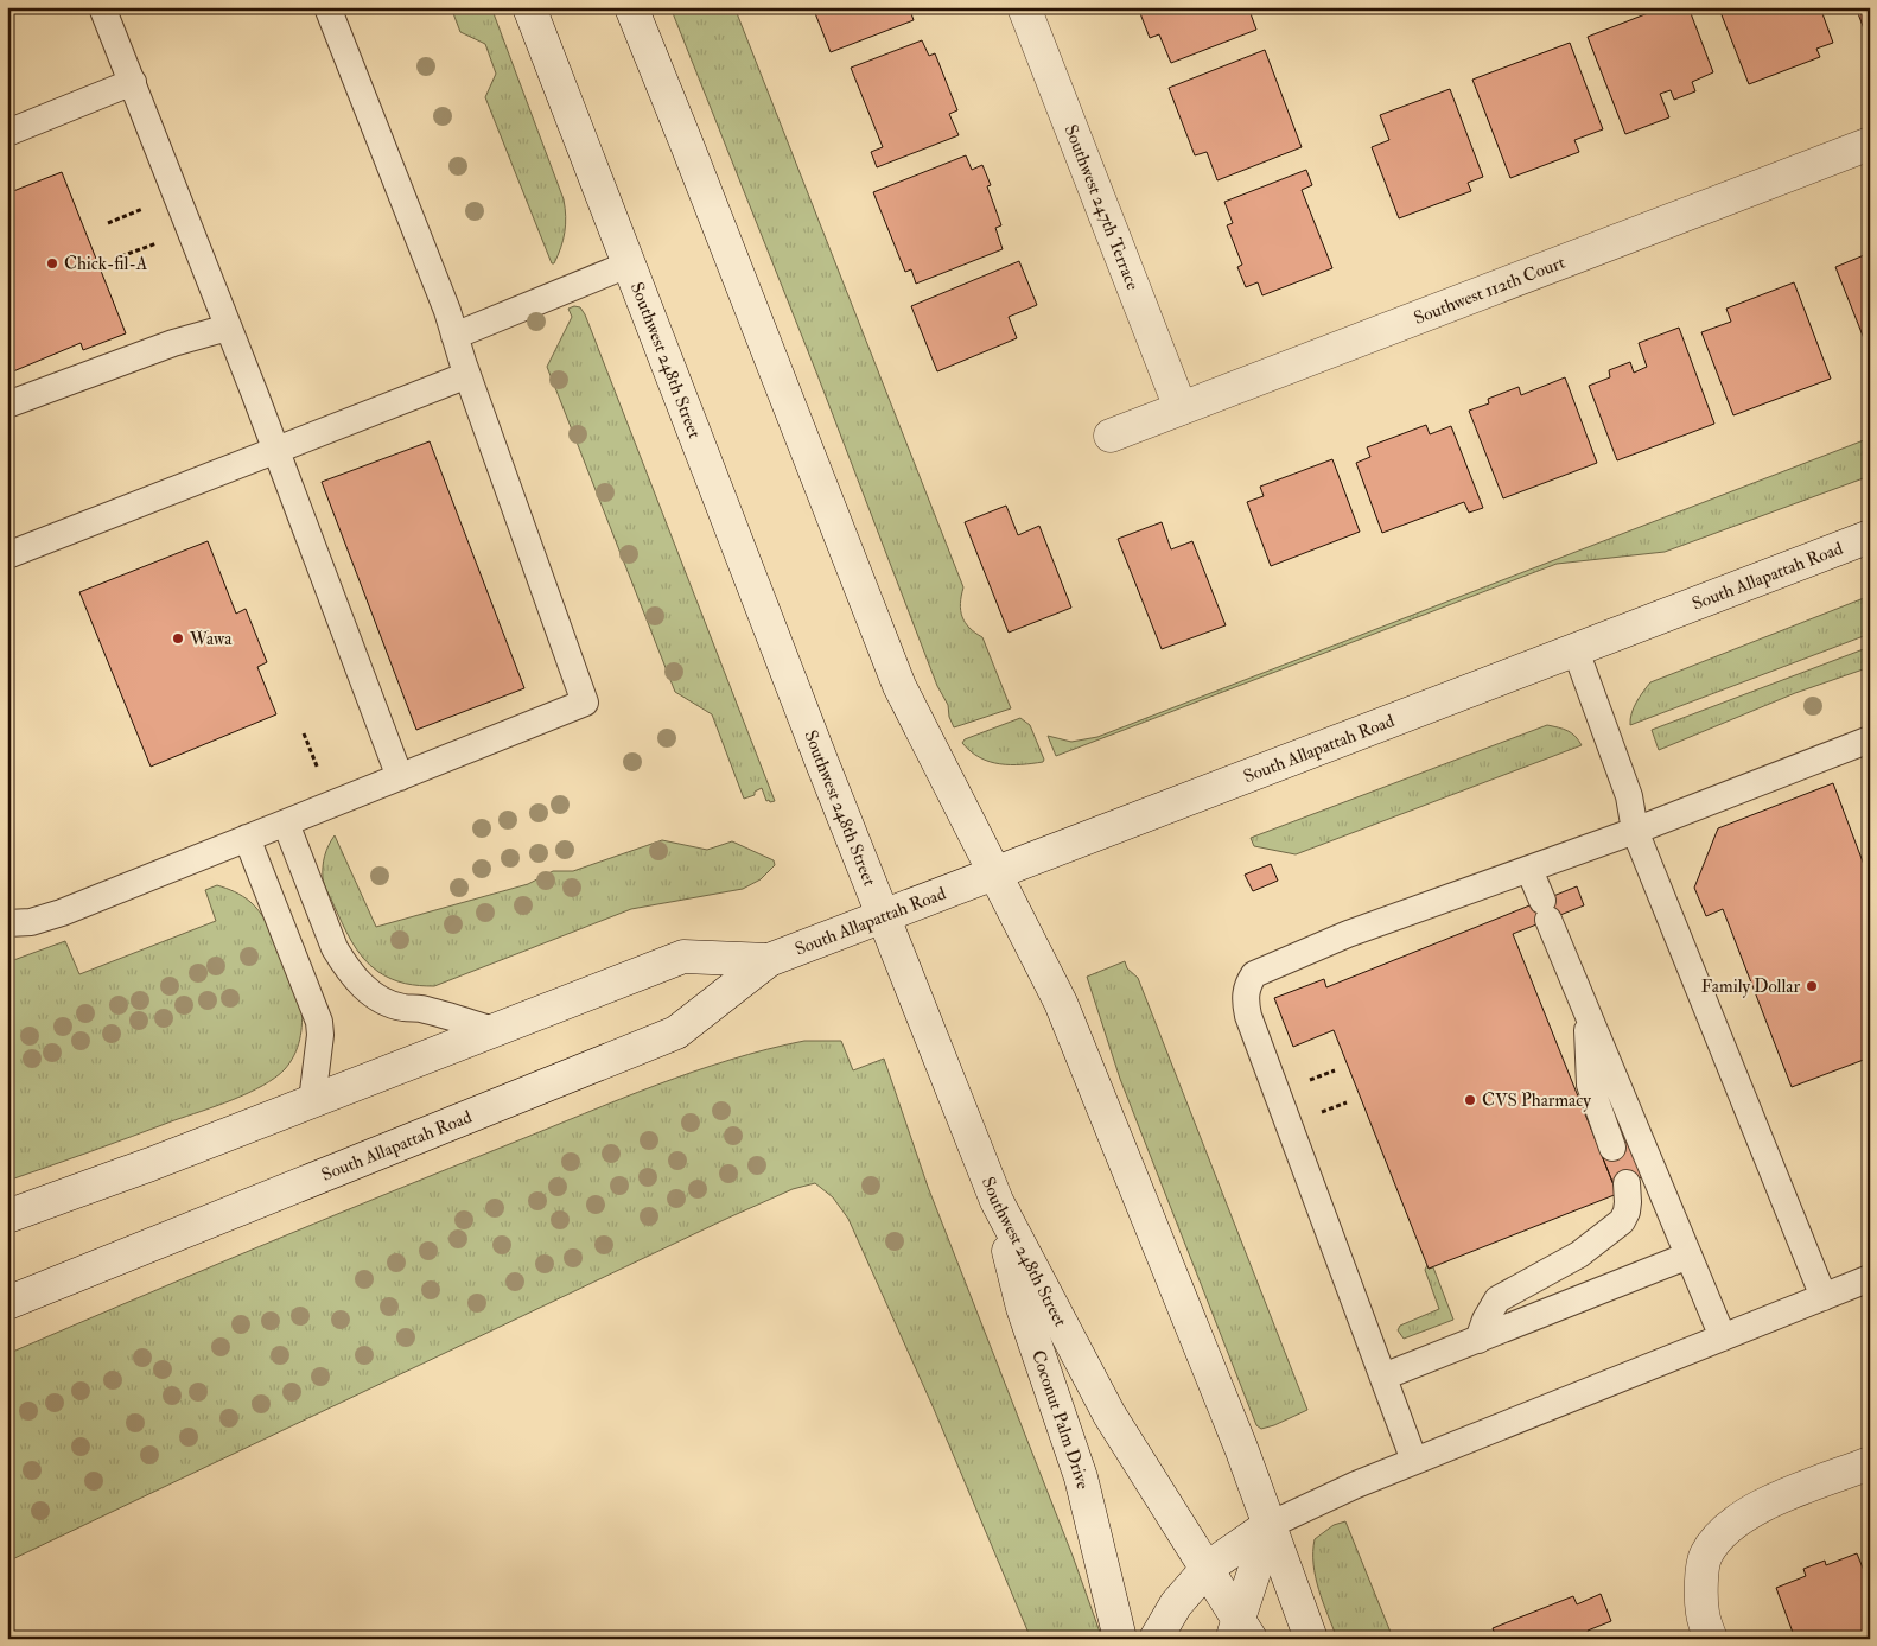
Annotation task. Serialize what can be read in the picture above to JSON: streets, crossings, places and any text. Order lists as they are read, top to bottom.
{
  "streets": {
    "street": [
      "Southwest 247th Terrace",
      "Southwest 112th Court",
      "Southwest 248th Street",
      "South Allapattah Road",
      "Coconut Palm Drive"
    ]
  },
  "crossings": [
    ["Southwest 247th Terrace", "Southwest 112th Court"],
    ["Southwest 248th Street", "South Allapattah Road"],
    ["Southwest 248th Street", "Coconut Palm Drive"]
  ],
  "places": [
    "Chick-fil-A",
    "Wawa",
    "Family Dollar",
    "CVS Pharmacy"
  ]
}
